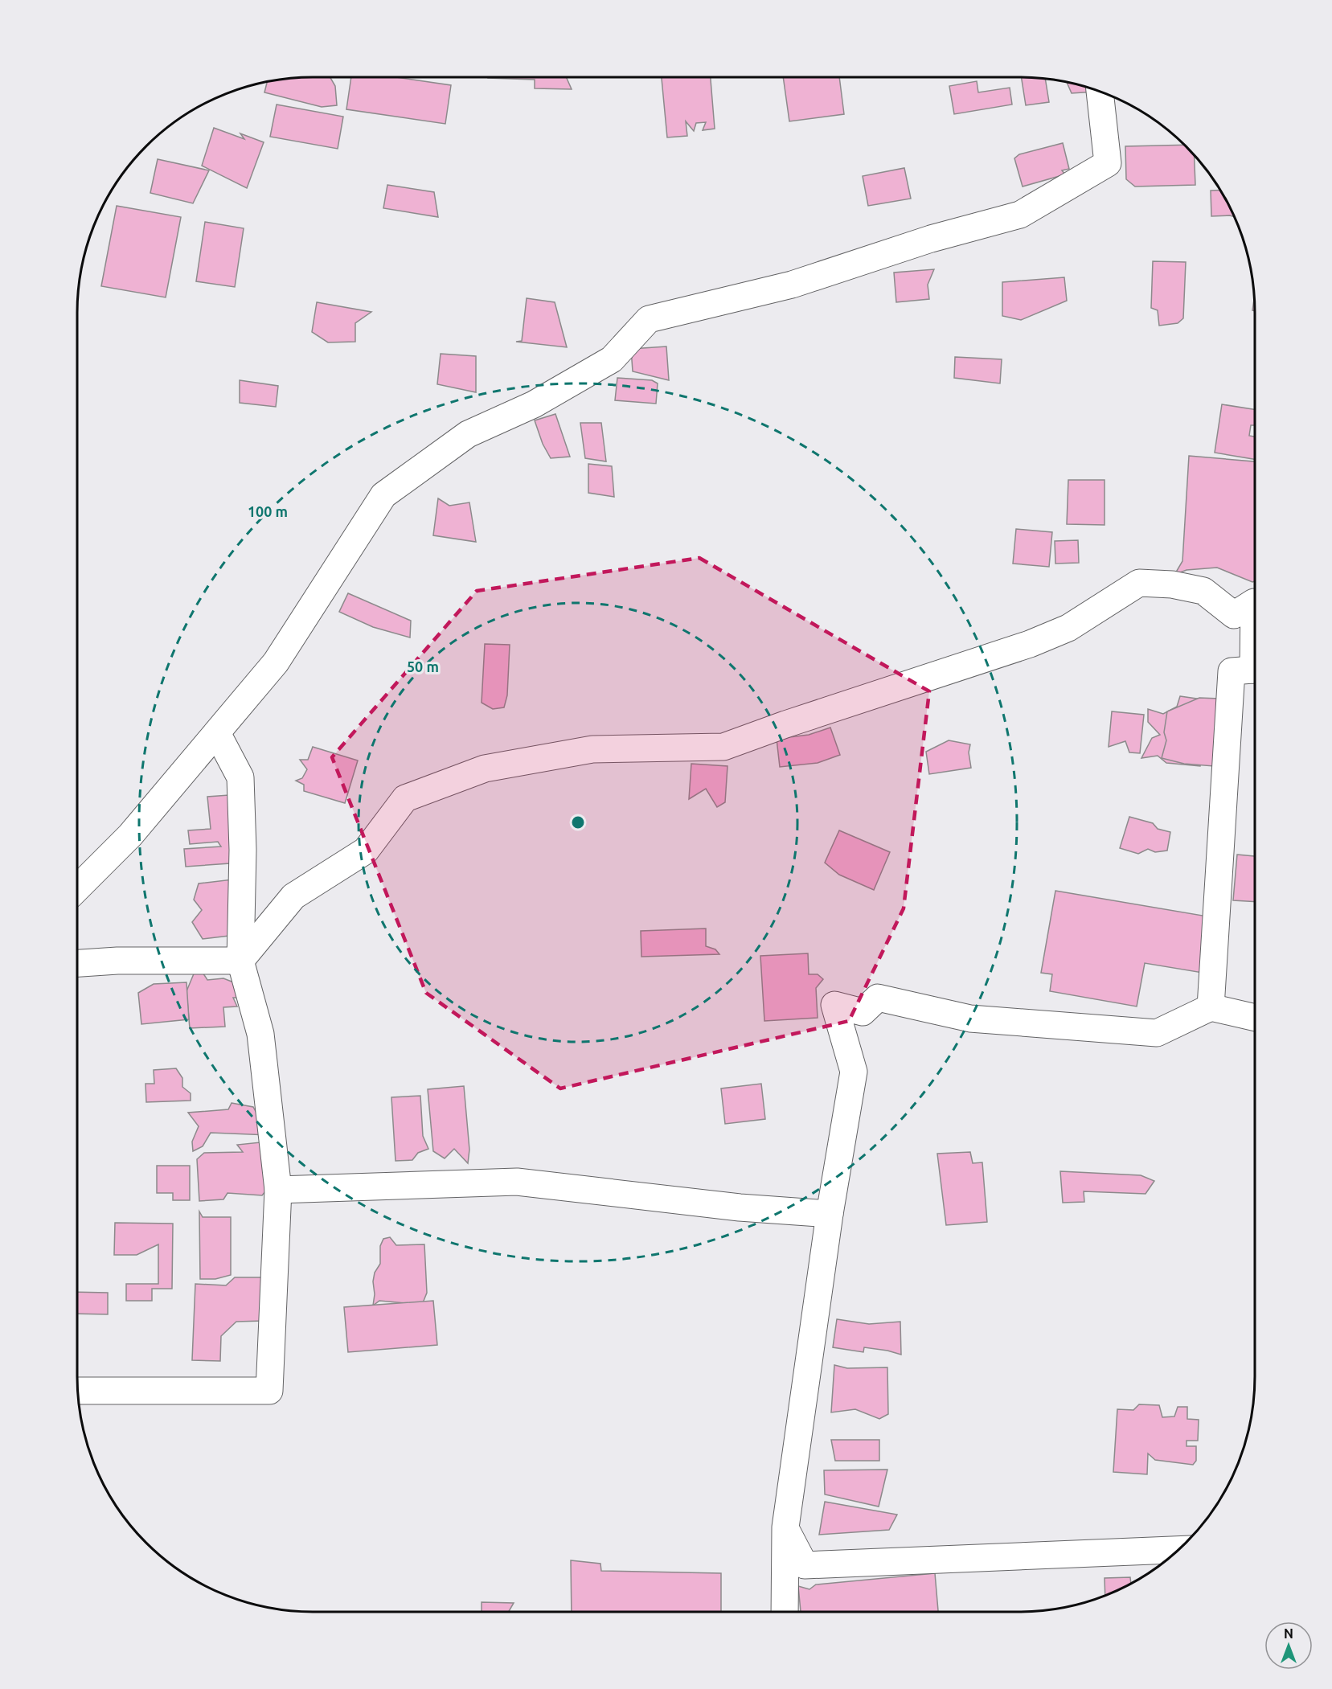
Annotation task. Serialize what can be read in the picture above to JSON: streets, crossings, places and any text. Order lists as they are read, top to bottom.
{
  "north": "top",
  "rings": ["100 m", "50 m"]
}
